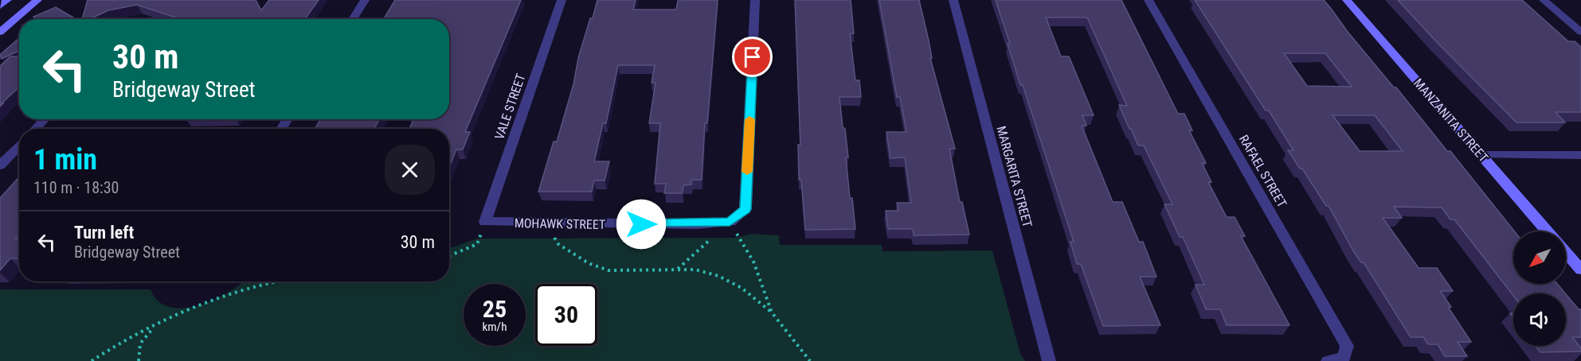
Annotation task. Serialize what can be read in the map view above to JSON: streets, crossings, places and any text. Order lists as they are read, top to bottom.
{
  "streets": {
    "street": [
      "VALE STREET",
      "MANZANITA STREET",
      "RAFAEL STREET",
      "MARGARITA STREET",
      "MOHAWK STREET"
    ]
  },
  "crossings": [
    ["VALE STREET", "MOHAWK STREET"]
  ],
  "north": "bottom left",
  "page": {
    "turn": ["30 m", "Bridgeway Street"],
    "heading": ["1 min", "110 m · 18:30"],
    "list": [
      {
        "name": "Turn left",
        "note": "Bridgeway Street",
        "value": "30 m"
      }
    ],
    "speed": "25 km/h",
    "limit": "30"
  }
}
